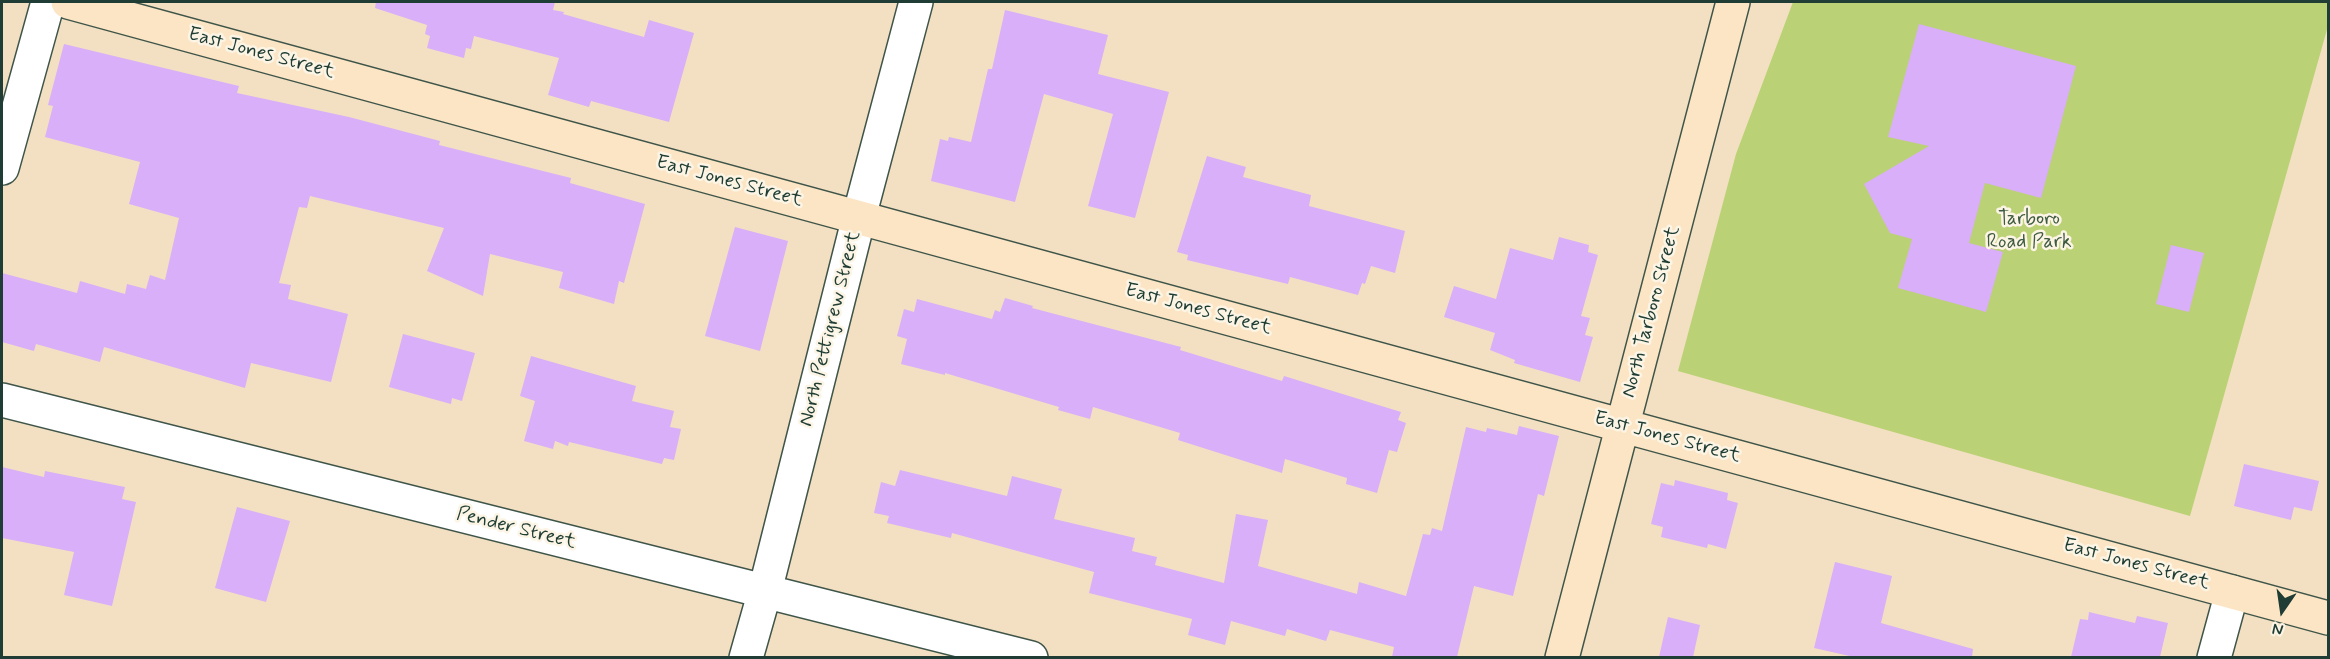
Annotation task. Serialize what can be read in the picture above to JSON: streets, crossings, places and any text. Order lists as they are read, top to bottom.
{
  "streets": {
    "street": [
      "East Jones Street",
      "North Tarboro Street",
      "North Pettigrew Street",
      "Pender Street"
    ]
  },
  "crossings": [
    ["East Jones Street", "North Tarboro Street"],
    ["East Jones Street", "North Pettigrew Street"],
    ["North Pettigrew Street", "Pender Street"]
  ],
  "parks": ["Tarboro Road Park"],
  "north": "bottom"
}
